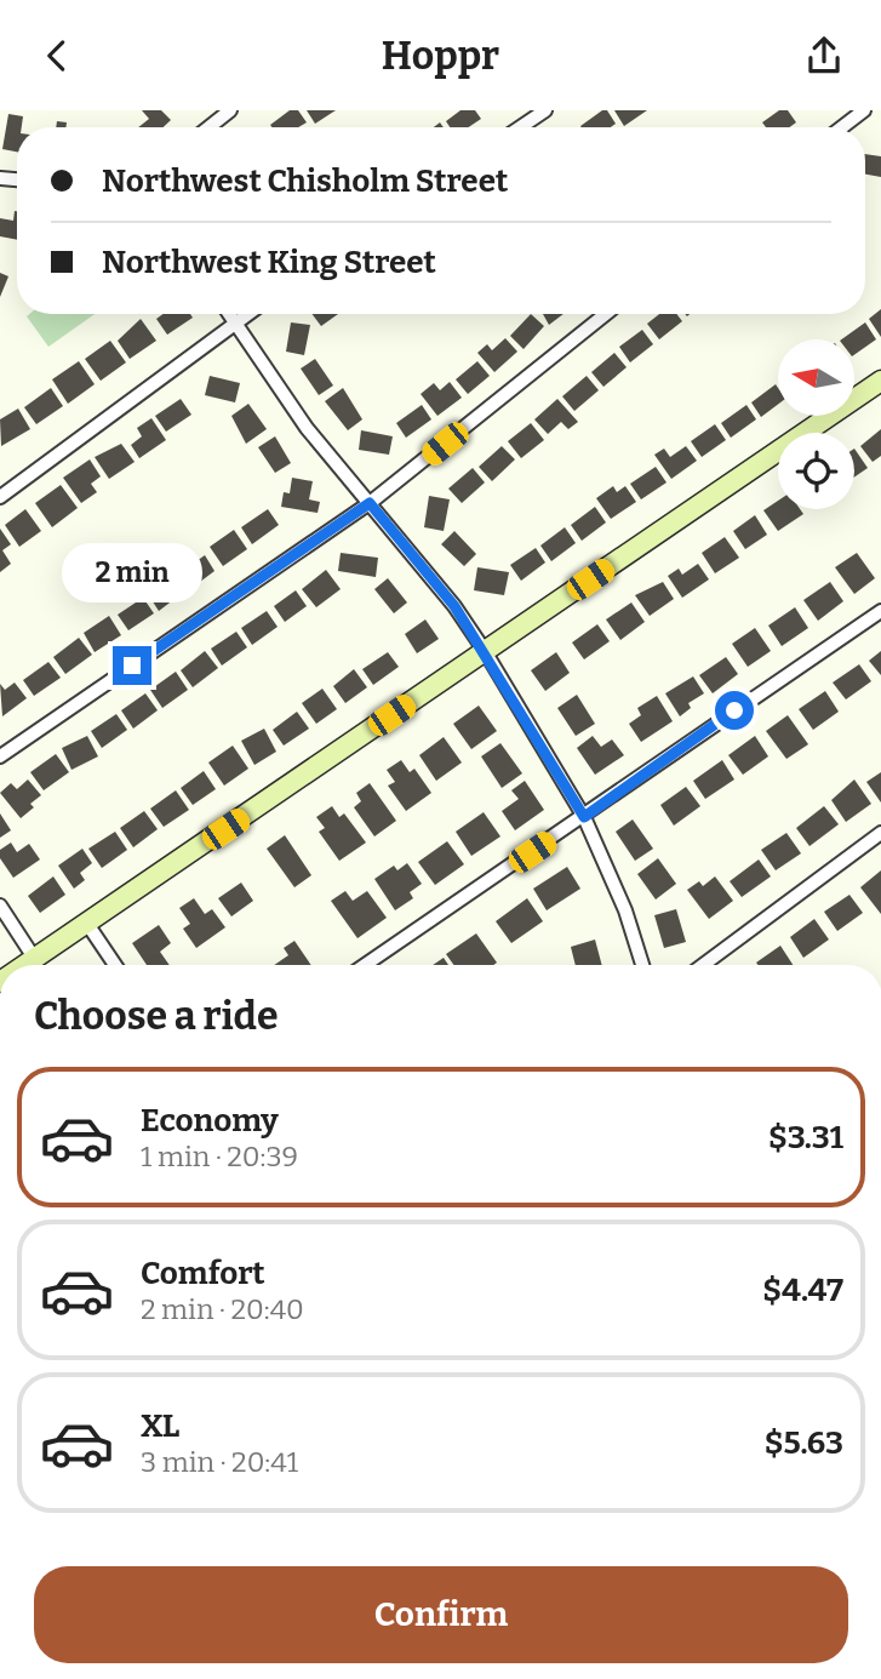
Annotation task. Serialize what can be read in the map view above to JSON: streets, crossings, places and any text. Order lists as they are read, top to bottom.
{
  "north": "left",
  "page": {
    "header": "Hoppr",
    "banner": ["Northwest Chisholm Street", "Northwest King Street"],
    "bubble": "2 min",
    "heading": "Choose a ride",
    "list": [
      {
        "name": "Economy",
        "note": "1 min · 20:39",
        "value": "$3.31"
      },
      {
        "name": "Comfort",
        "note": "2 min · 20:40",
        "value": "$4.47"
      },
      {
        "name": "XL",
        "note": "3 min · 20:41",
        "value": "$5.63"
      }
    ],
    "buttons": "Confirm"
  }
}
